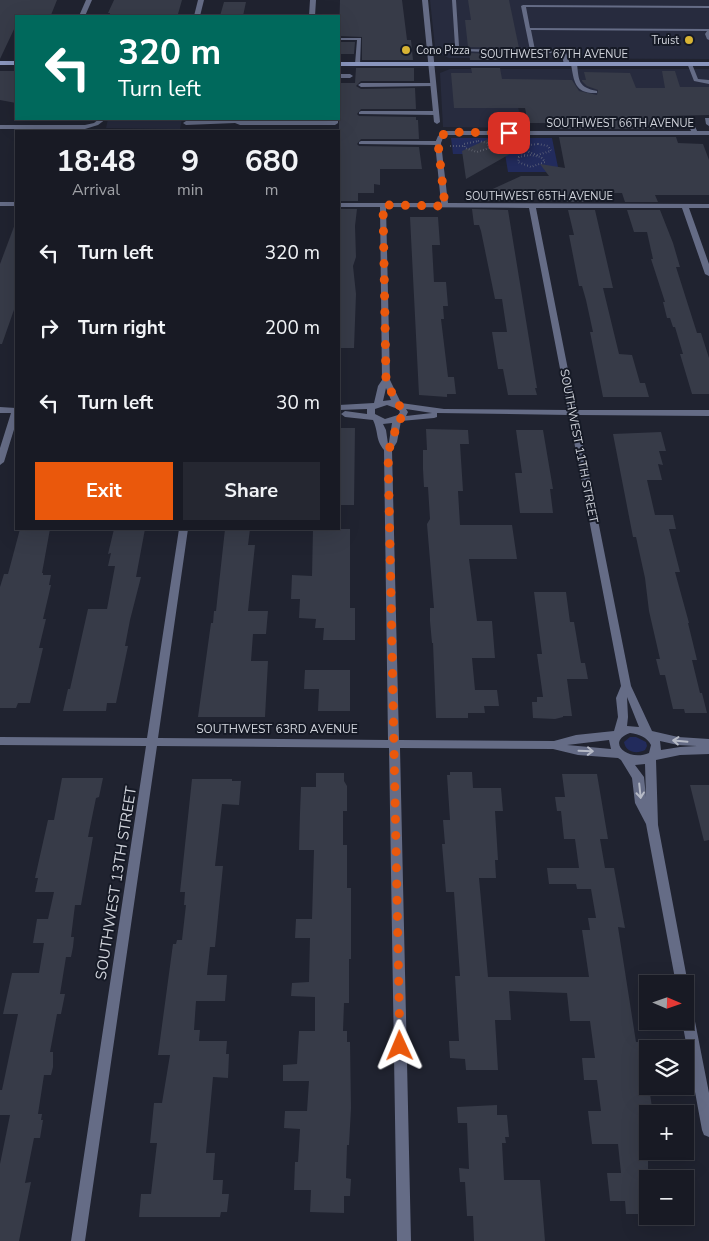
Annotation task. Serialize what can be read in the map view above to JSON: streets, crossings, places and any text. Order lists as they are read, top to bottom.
{
  "streets": {
    "main road": ["SOUTHWEST 67TH AVENUE"],
    "street": [
      "SOUTHWEST 66TH AVENUE",
      "SOUTHWEST 65TH AVENUE",
      "SOUTHWEST 11TH STREET",
      "SOUTHWEST 63RD AVENUE",
      "SOUTHWEST 13TH STREET"
    ]
  },
  "crossings": [
    ["SOUTHWEST 65TH AVENUE", "SOUTHWEST 11TH STREET"],
    ["SOUTHWEST 11TH STREET", "SOUTHWEST 63RD AVENUE"],
    ["SOUTHWEST 63RD AVENUE", "SOUTHWEST 13TH STREET"]
  ],
  "places": ["Truist", "Cono Pizza"],
  "north": "right",
  "page": {
    "turn": ["320 m", "Turn left"],
    "eta": [
      "18:48",
      "Arrival",
      "9",
      "min",
      "680",
      "m"
    ],
    "list": [
      {
        "name": "Turn left",
        "value": "320 m"
      },
      {
        "name": "Turn right",
        "value": "200 m"
      },
      {
        "name": "Turn left",
        "value": "30 m"
      }
    ],
    "buttons": ["Exit", "Share"],
    "map_buttons": ["+", "−"]
  }
}
